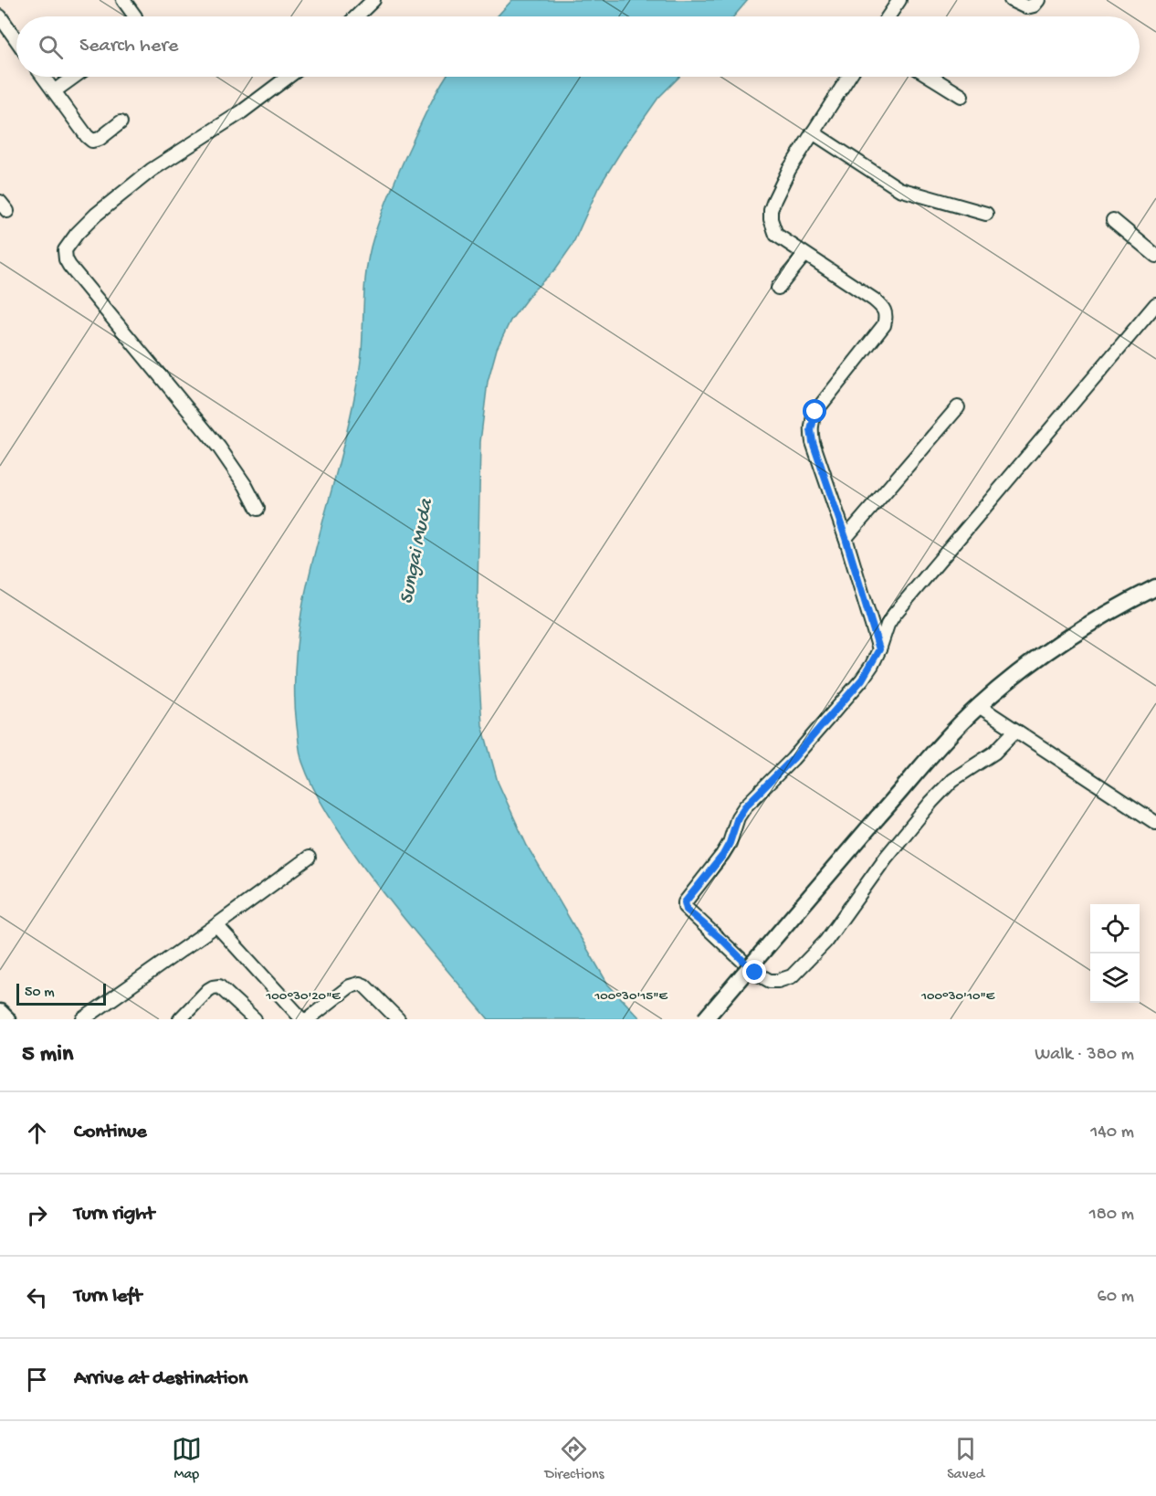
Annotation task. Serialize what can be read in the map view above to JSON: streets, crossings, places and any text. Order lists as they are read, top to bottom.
{
  "water": ["Sungai Muda"],
  "scale_bar": "50 m",
  "page": {
    "search": "Search here",
    "scale": "50 m",
    "heading": ["5 min", "Walk · 380 m"],
    "list": [
      ["Continue", "140 m"],
      ["Turn right", "180 m"],
      ["Turn left", "60 m"],
      "Arrive at destination"
    ],
    "nav": ["Map", "Directions", "Saved"]
  },
  "coordinates": ["100°30'20\"E", "100°30'15\"E", "100°30'10\"E"]
}
